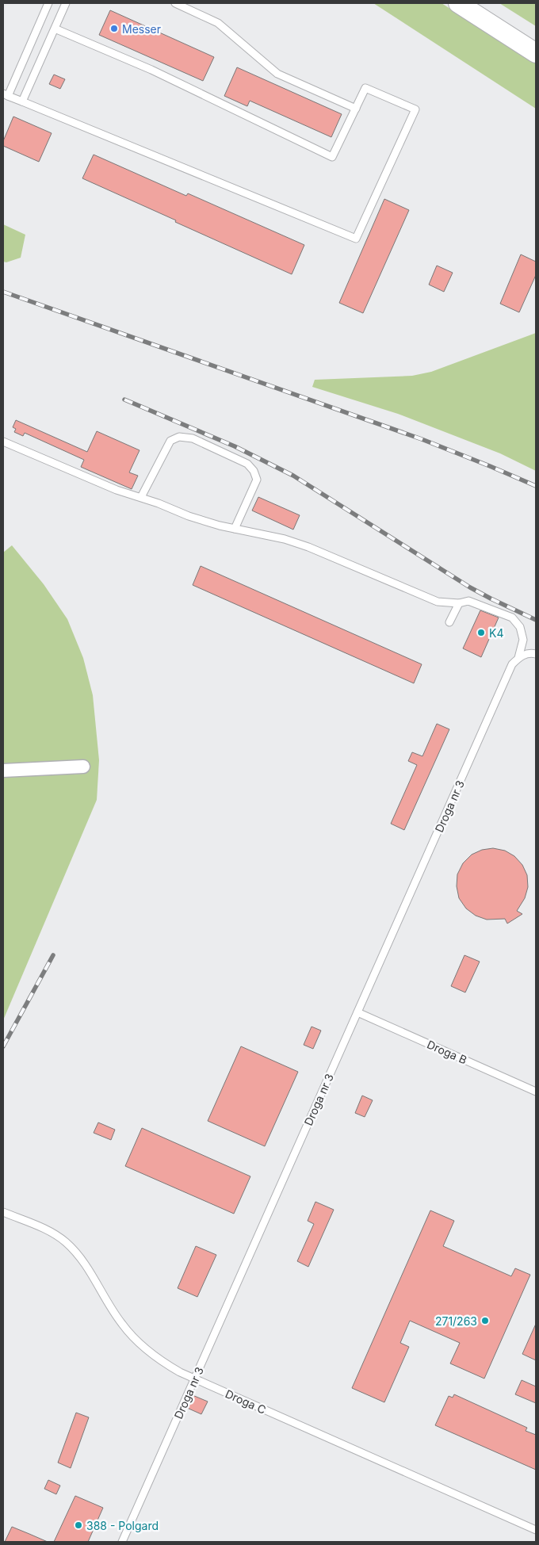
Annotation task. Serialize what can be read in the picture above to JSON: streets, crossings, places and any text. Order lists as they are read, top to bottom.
{
  "streets": {
    "lane": ["Droga nr 3", "Droga B", "Droga C"]
  },
  "crossings": [
    ["Droga nr 3", "Droga B"],
    ["Droga nr 3", "Droga C"]
  ],
  "places": [
    "Messer",
    "K4",
    "271/263",
    "388 - Polgard"
  ]
}
